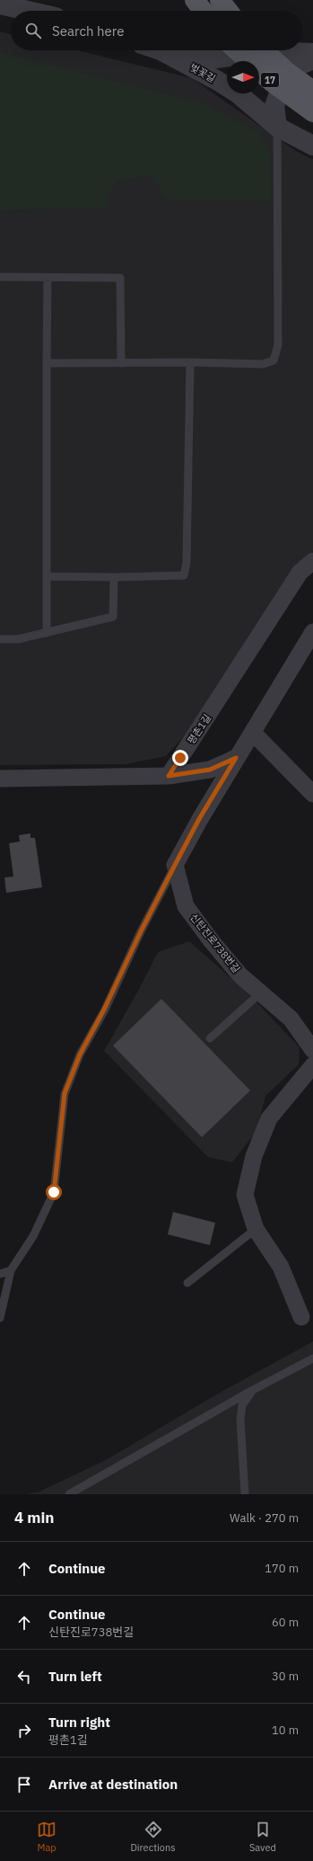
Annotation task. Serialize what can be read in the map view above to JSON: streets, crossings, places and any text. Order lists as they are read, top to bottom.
{
  "streets": {
    "main road": ["17"],
    "street": ["벚꽃길", "평촌1길", "신탄진로738번길"]
  },
  "north": "right",
  "page": {
    "search": "Search here",
    "heading": ["4 min", "Walk · 270 m"],
    "list": [
      ["Continue", "170 m"],
      ["Continue", "신탄진로738번길", "60 m"],
      ["Turn left", "30 m"],
      ["Turn right", "평촌1길", "10 m"],
      "Arrive at destination"
    ],
    "nav": ["Map", "Directions", "Saved"]
  }
}
